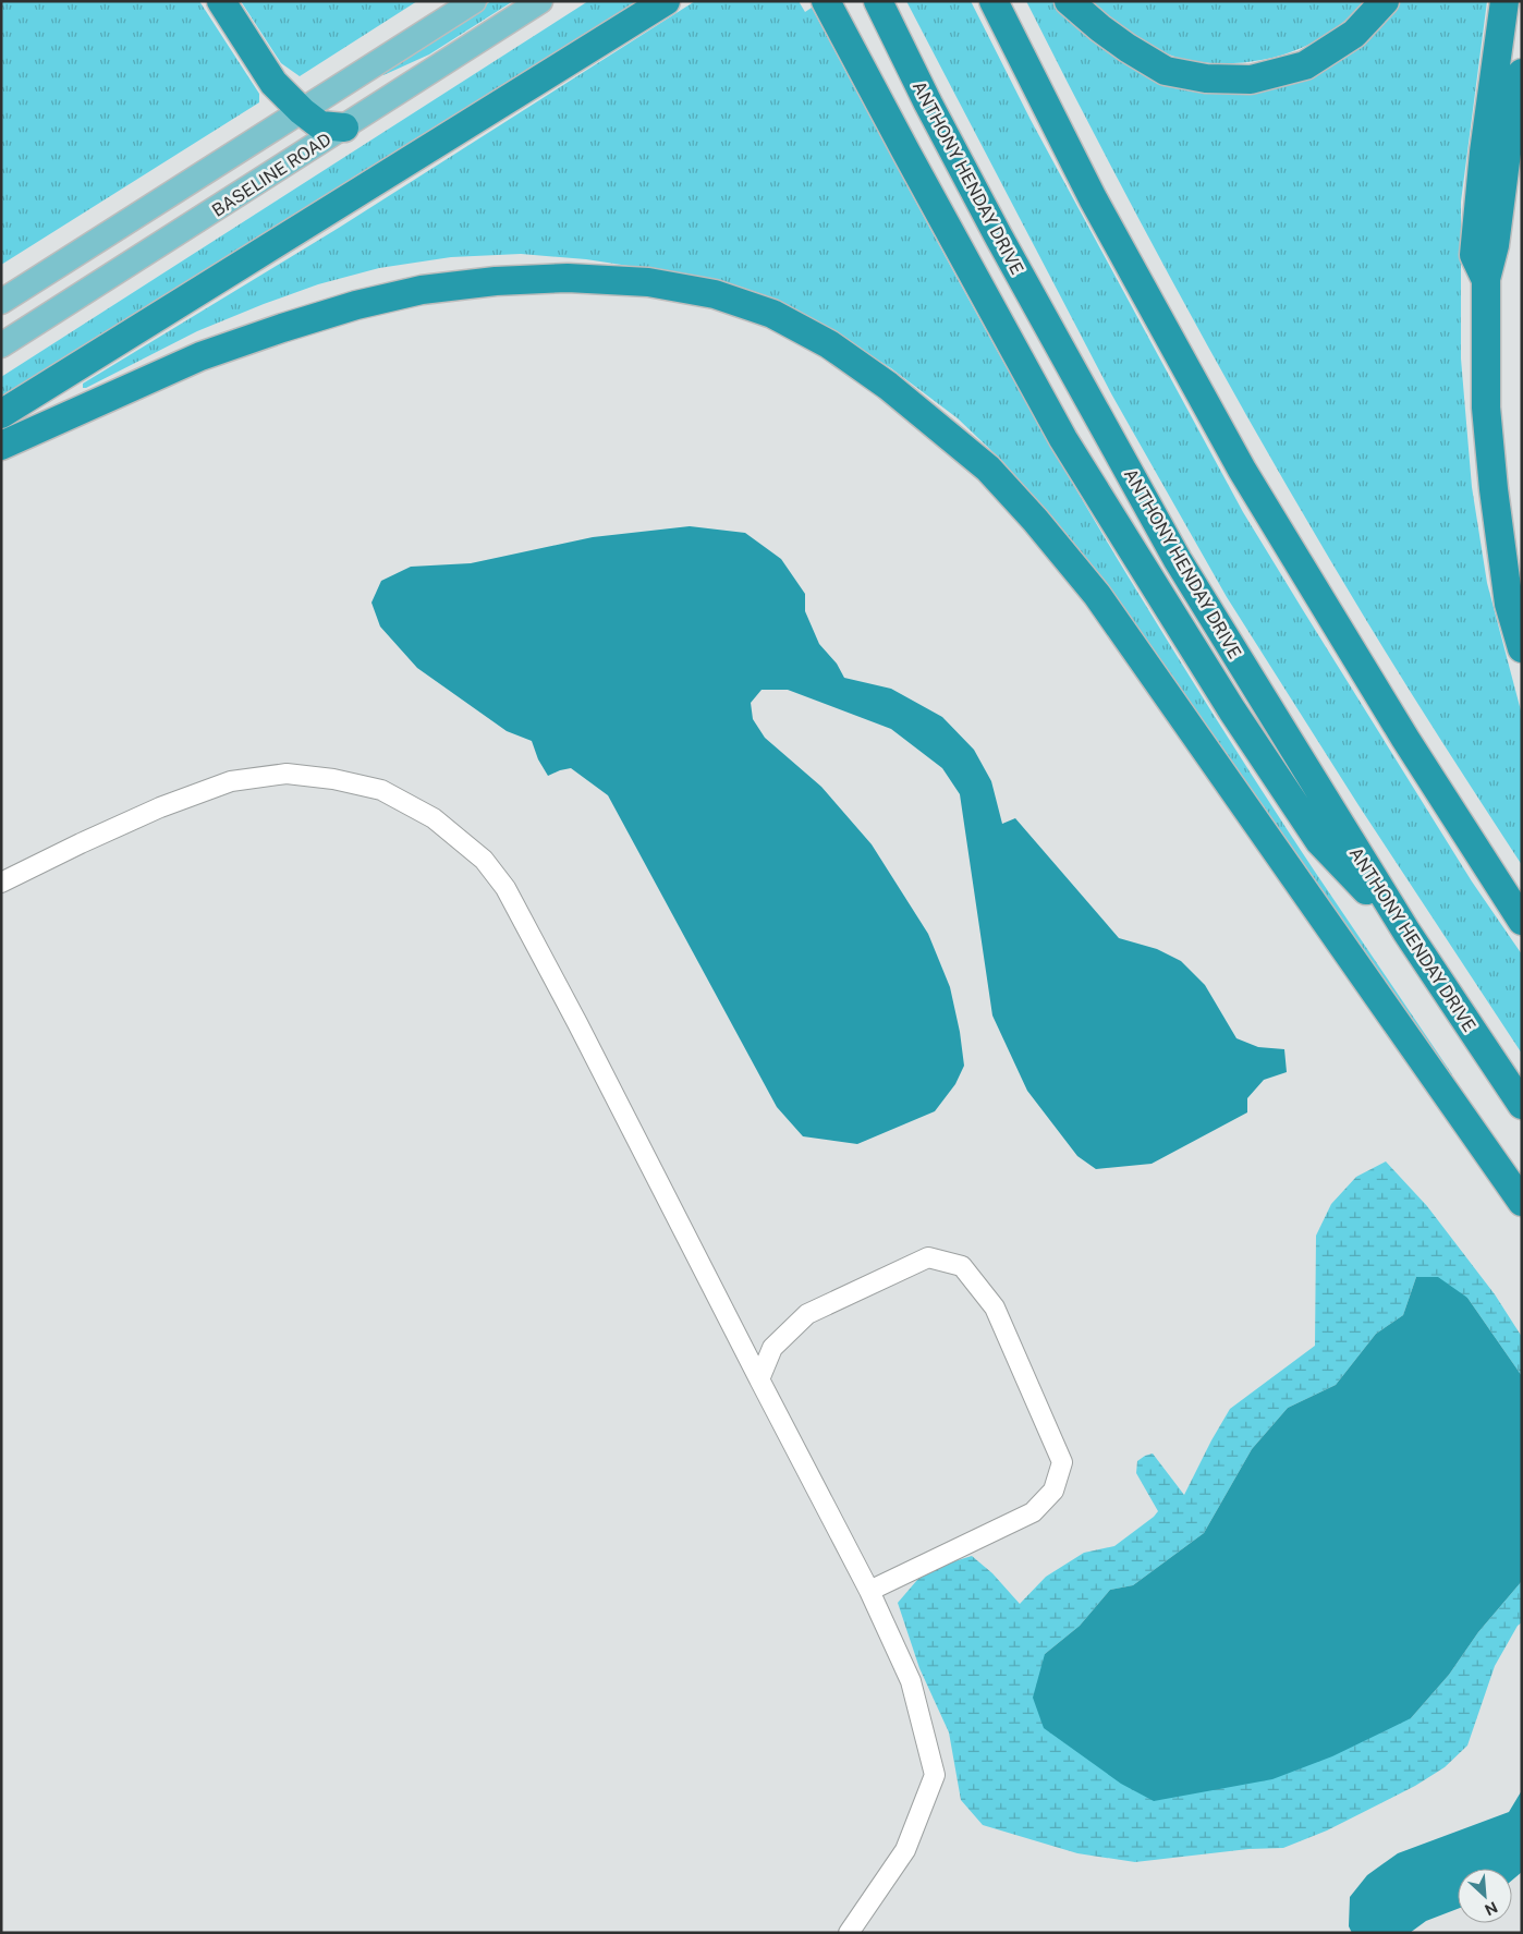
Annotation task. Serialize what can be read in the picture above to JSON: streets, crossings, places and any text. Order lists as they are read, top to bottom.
{
  "streets": {
    "highway": ["ANTHONY HENDAY DRIVE"],
    "main road": ["BASELINE ROAD"]
  },
  "north": "bottom right"
}
